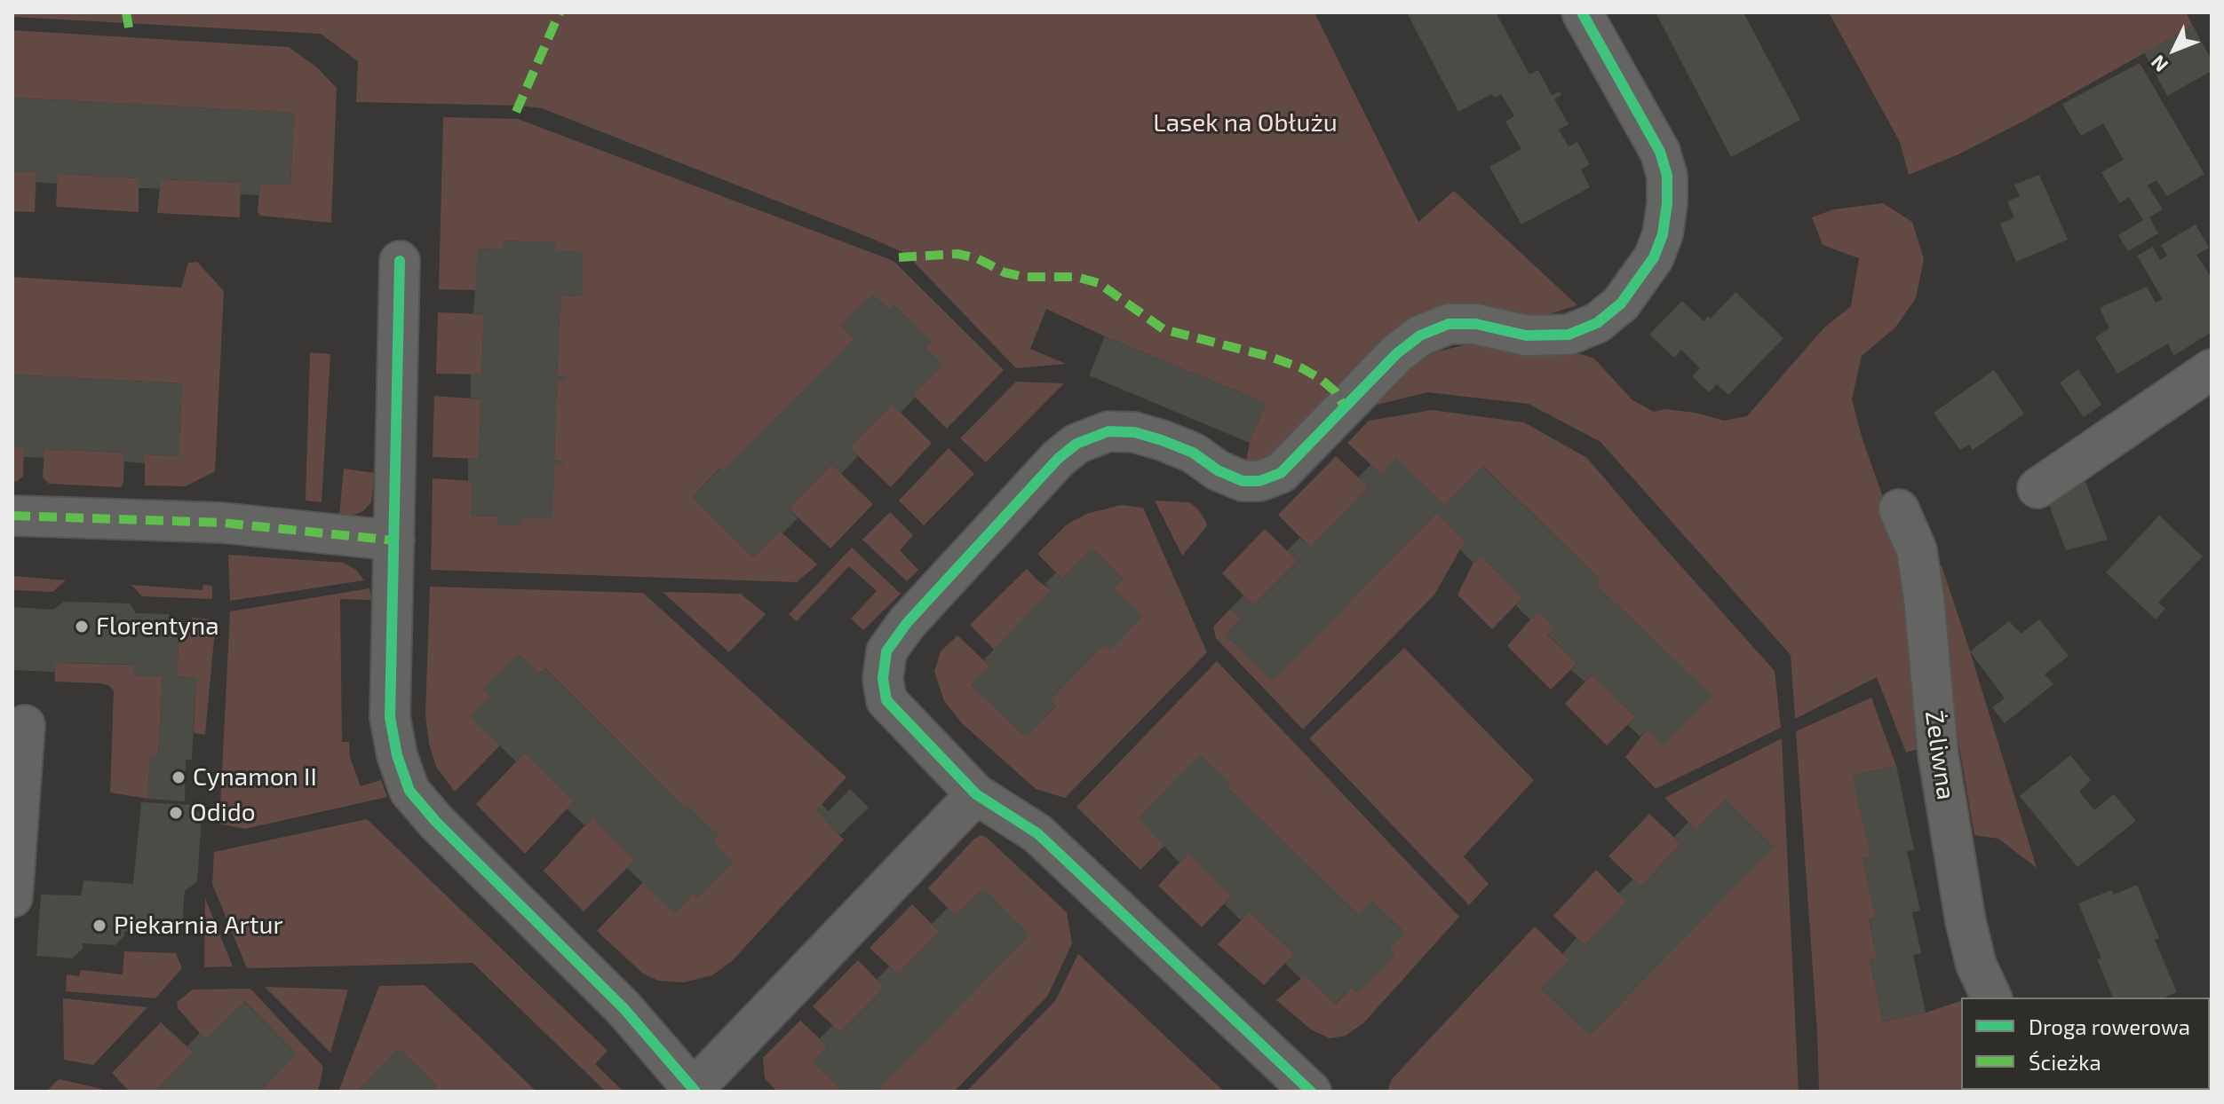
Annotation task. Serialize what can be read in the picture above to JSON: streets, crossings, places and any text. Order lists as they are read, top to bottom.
{
  "streets": {
    "street": ["Żeliwna"]
  },
  "parks": ["Lasek na Obłużu"],
  "places": [
    "Florentyna",
    "Cynamon II",
    "Odido",
    "Piekarnia Artur"
  ],
  "legend": ["Droga rowerowa", "Ścieżka"],
  "north": "bottom left"
}
